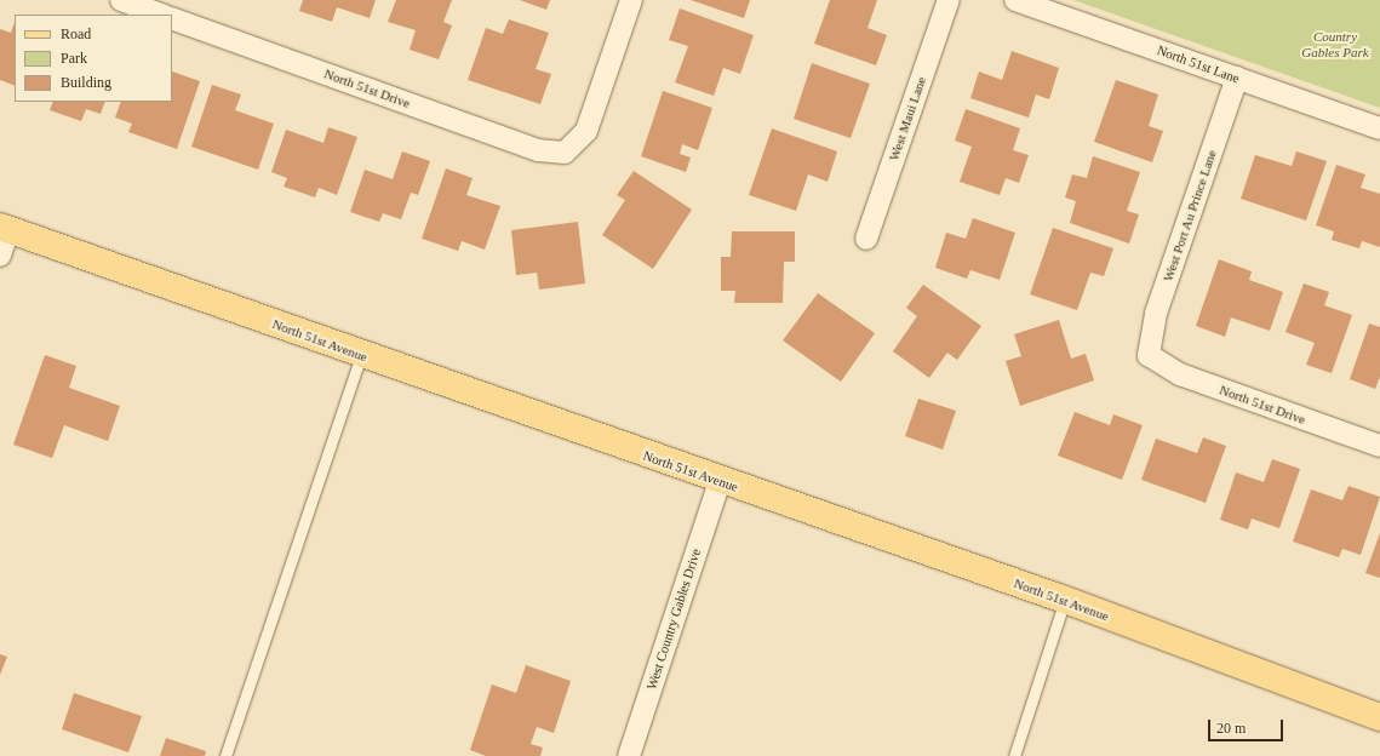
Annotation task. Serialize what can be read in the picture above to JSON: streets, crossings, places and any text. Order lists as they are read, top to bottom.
{
  "streets": {
    "main road": ["North 51st Avenue"],
    "street": [
      "North 51st Lane",
      "North 51st Drive",
      "West Maui Lane",
      "West Port Au Prince Lane",
      "West Country Gables Drive"
    ]
  },
  "crossings": [
    ["North 51st Lane", "West Port Au Prince Lane"],
    ["North 51st Drive", "West Port Au Prince Lane"],
    ["North 51st Avenue", "West Country Gables Drive"]
  ],
  "parks": ["Country Gables Park"],
  "legend": ["Road", "Park", "Building"],
  "scale_bar": "20 m"
}
